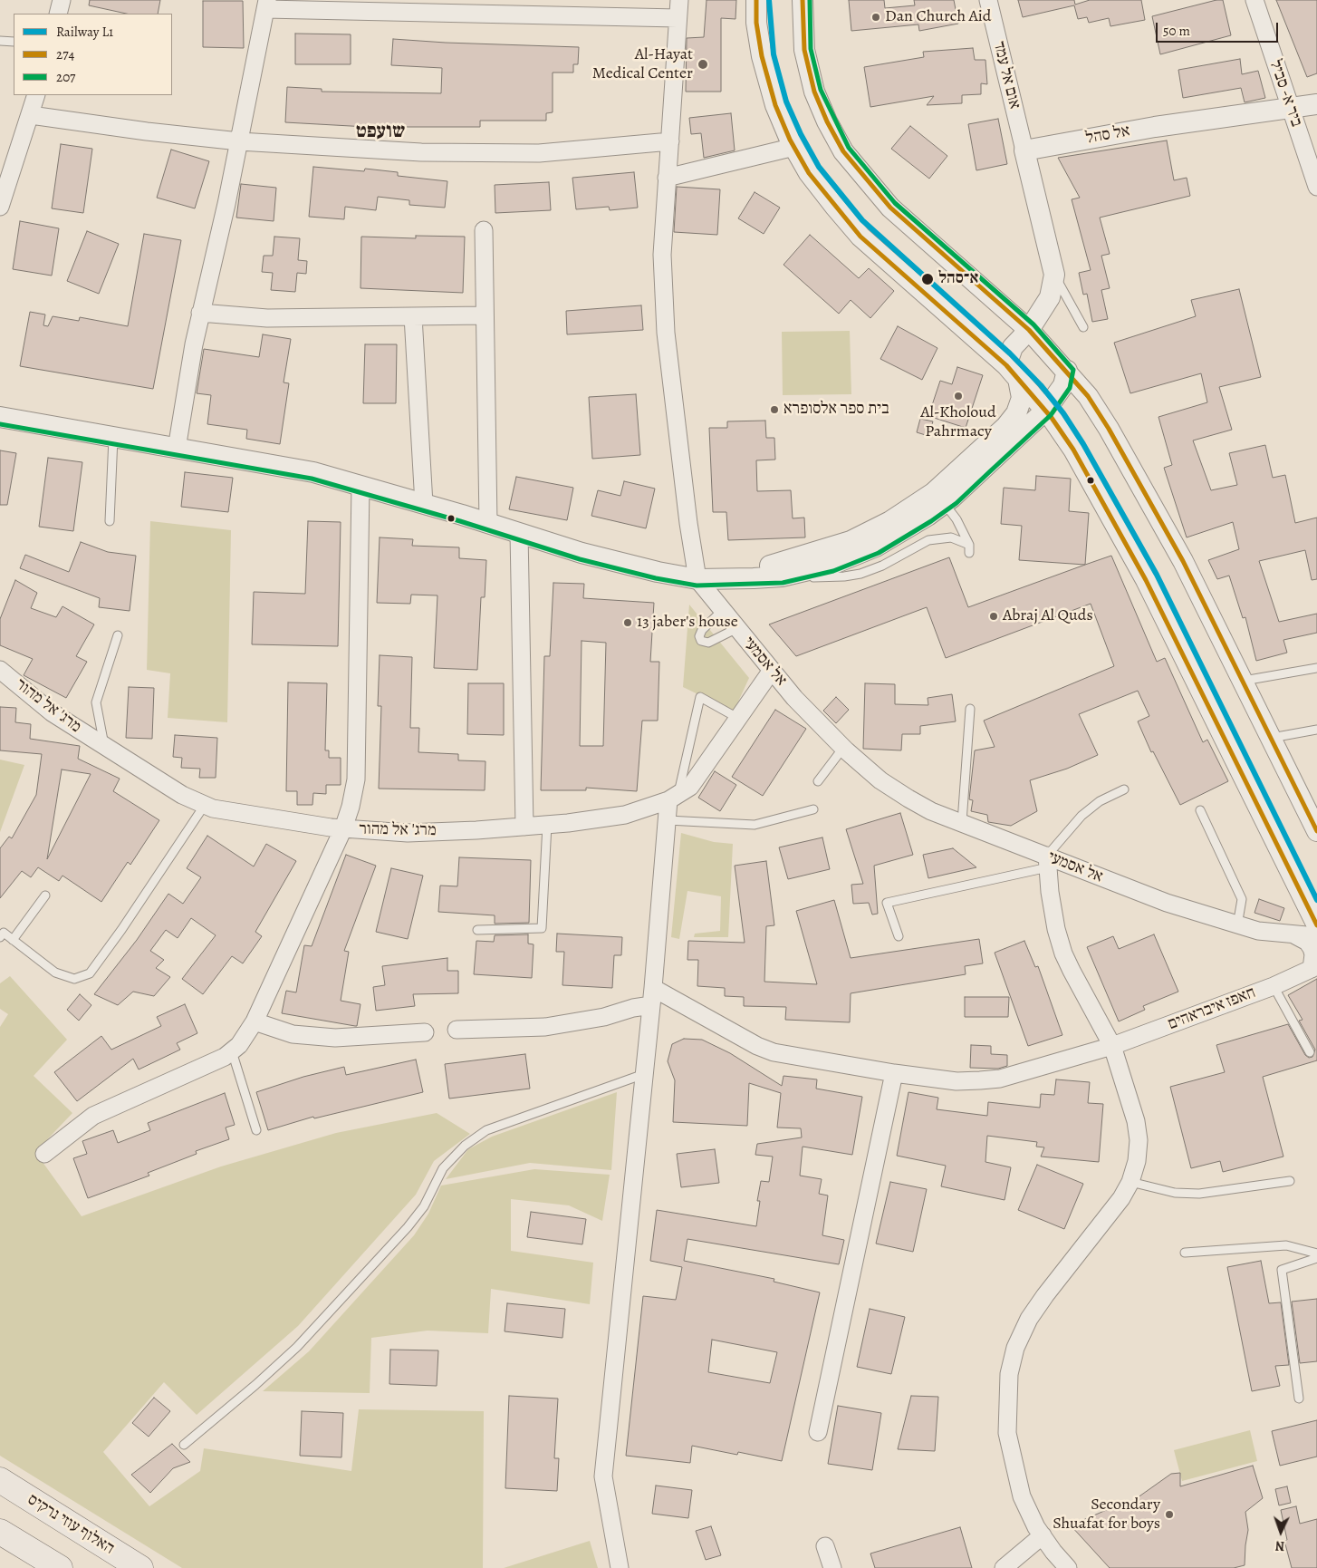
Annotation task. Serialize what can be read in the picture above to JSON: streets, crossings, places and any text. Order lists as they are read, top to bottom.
{
  "streets": {
    "highway": ["האלוף עוזי נרקיס"],
    "street": [
      "אום אל עמד",
      "ביר א- סביל",
      "אל סהל",
      "אל אסמעי",
      "מרג' אל מהור",
      "חאפז איבראהים"
    ]
  },
  "crossings": [
    ["אום אל עמד", "אל סהל"],
    ["ביר א- סביל", "אל סהל"],
    ["אל אסמעי", "מרג' אל מהור"]
  ],
  "districts": ["שועפט"],
  "places": [
    "Dan Church Aid",
    "Al-Hayat Medical Center",
    "א־סהל",
    "Al-Kholoud Pahrmacy",
    "בית ספר אלסופרא",
    "Abraj Al Quds",
    "13 jaber's house",
    "Secondary Shuafat for boys"
  ],
  "lines": ["rail line L1", "transit line 274", "transit line 207"],
  "legend": ["Railway L1", "274", "207"],
  "scale_bar": "50 m",
  "north": "bottom"
}
